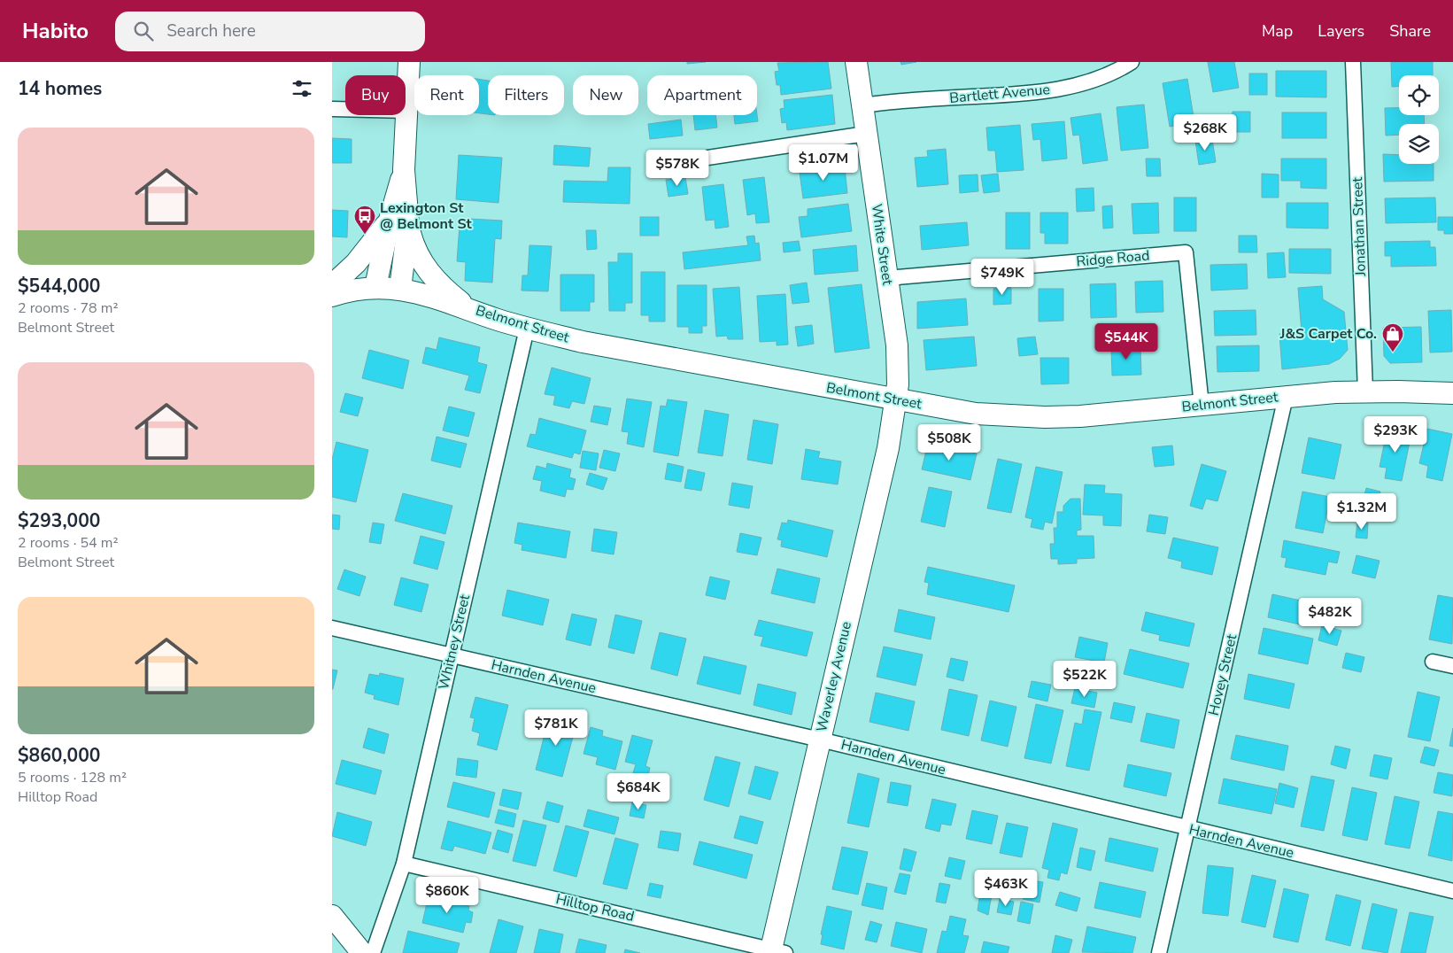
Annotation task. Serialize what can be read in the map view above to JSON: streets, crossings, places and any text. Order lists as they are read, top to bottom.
{
  "streets": {
    "street": [
      "Bartlett Avenue",
      "Jonathan Street",
      "White Street",
      "Ridge Road",
      "Belmont Street",
      "Whitney Street",
      "Hovey Street",
      "Harnden Avenue",
      "Waverley Avenue",
      "Hilltop Road"
    ]
  },
  "crossings": [
    ["Bartlett Avenue", "White Street"],
    ["Jonathan Street", "Belmont Street"],
    ["White Street", "Ridge Road"],
    ["White Street", "Belmont Street"],
    ["White Street", "Waverley Avenue"],
    ["Ridge Road", "Belmont Street"],
    ["Belmont Street", "Whitney Street"],
    ["Belmont Street", "Hovey Street"],
    ["Belmont Street", "Waverley Avenue"],
    ["Whitney Street", "Harnden Avenue"],
    ["Whitney Street", "Hilltop Road"],
    ["Hovey Street", "Harnden Avenue"],
    ["Harnden Avenue", "Waverley Avenue"],
    ["Waverley Avenue", "Hilltop Road"]
  ],
  "places": {
    "bus stop": ["Lexington St @ Belmont St"],
    "shop": ["J&S Carpet Co."]
  },
  "page": {
    "header": "Habito",
    "search": "Search here",
    "nav": ["Map", "Layers", "Share"],
    "heading": "14 homes",
    "chip": [
      "Buy",
      "Rent",
      "Filters",
      "New",
      "Apartment"
    ],
    "price": [
      "$268K",
      "$1.07M",
      "$578K",
      "$749K",
      "$544K",
      "$293K",
      "$508K",
      "$1.32M",
      "$482K",
      "$522K",
      "$781K",
      "$684K",
      "$463K",
      "$860K"
    ],
    "list": [
      {
        "name": "$544,000",
        "note": "2 rooms · 78 m² · Belmont Street"
      },
      {
        "name": "$293,000",
        "note": "2 rooms · 54 m² · Belmont Street"
      },
      {
        "name": "$860,000",
        "note": "5 rooms · 128 m² · Hilltop Road"
      }
    ]
  }
}
